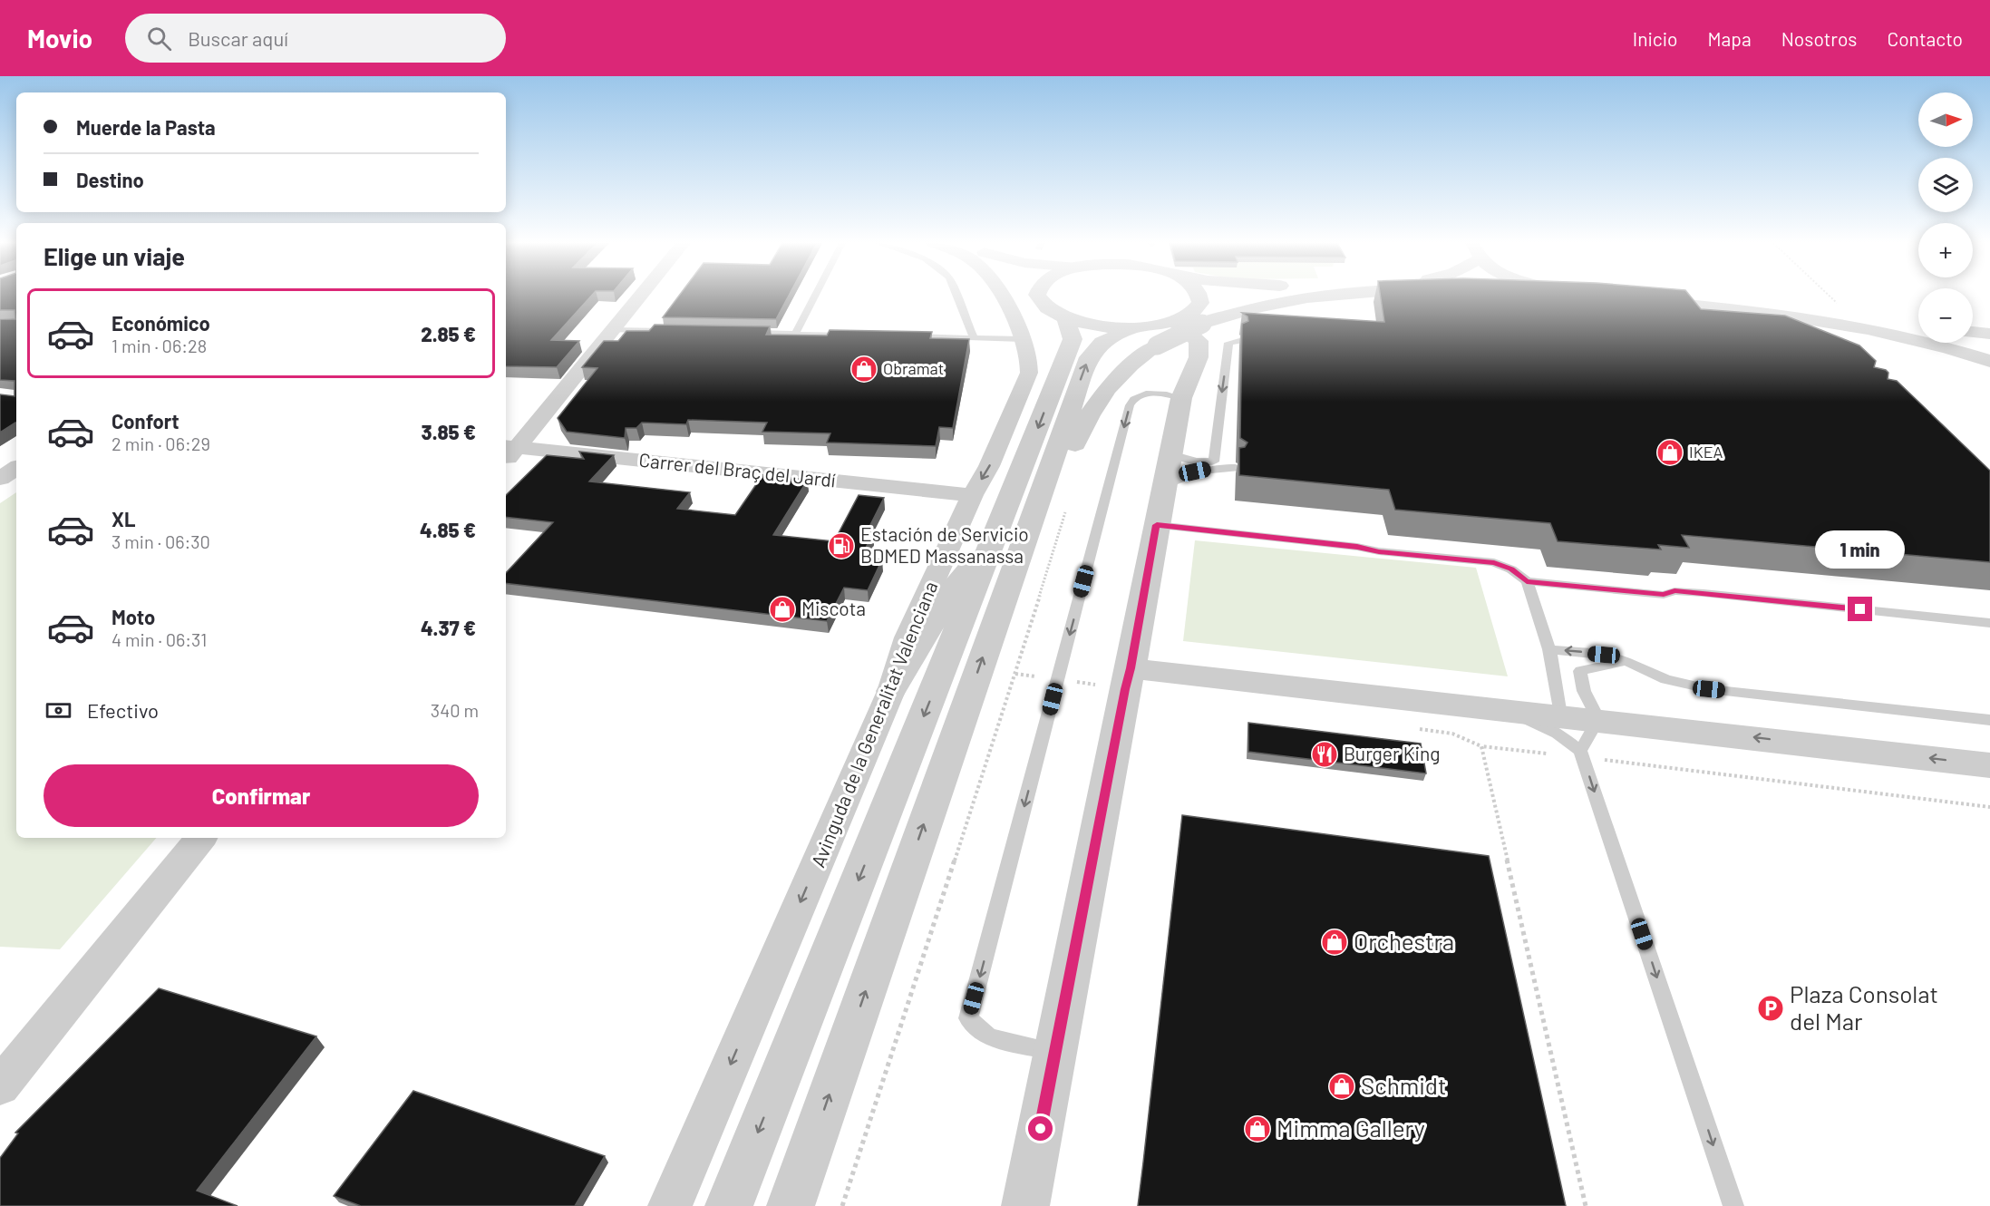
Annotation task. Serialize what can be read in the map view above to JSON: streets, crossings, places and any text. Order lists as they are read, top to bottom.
{
  "streets": {
    "street": ["Carrer del Braç del Jardí", "Avinguda de la Generalitat Valenciana"]
  },
  "crossings": [
    ["Carrer del Braç del Jardí", "Avinguda de la Generalitat Valenciana"]
  ],
  "places": {
    "shop": [
      "Obramat",
      "IKEA",
      "Miscota",
      "Orchestra",
      "Schmidt",
      "Mimma Gallery"
    ],
    "fuel station": ["Estación de Servicio BDMED Massanassa"],
    "restaurant": ["Burger King"],
    "parking": ["Plaza Consolat del Mar"]
  },
  "north": "right",
  "page": {
    "header": "Movio",
    "search": "Buscar aquí",
    "nav": [
      "Inicio",
      "Mapa",
      "Nosotros",
      "Contacto"
    ],
    "map_buttons": ["+", "−"],
    "banner": ["Muerde la Pasta", "Destino"],
    "heading": "Elige un viaje",
    "list": [
      {
        "name": "Económico",
        "note": "1 min · 06:28",
        "value": "2.85 €"
      },
      {
        "name": "Confort",
        "note": "2 min · 06:29",
        "value": "3.85 €"
      },
      {
        "name": "XL",
        "note": "3 min · 06:30",
        "value": "4.85 €"
      },
      {
        "name": "Moto",
        "note": "4 min · 06:31",
        "value": "4.37 €"
      }
    ],
    "bubble": "1 min",
    "pay": ["Efectivo", "340 m"],
    "buttons": "Confirmar"
  }
}
